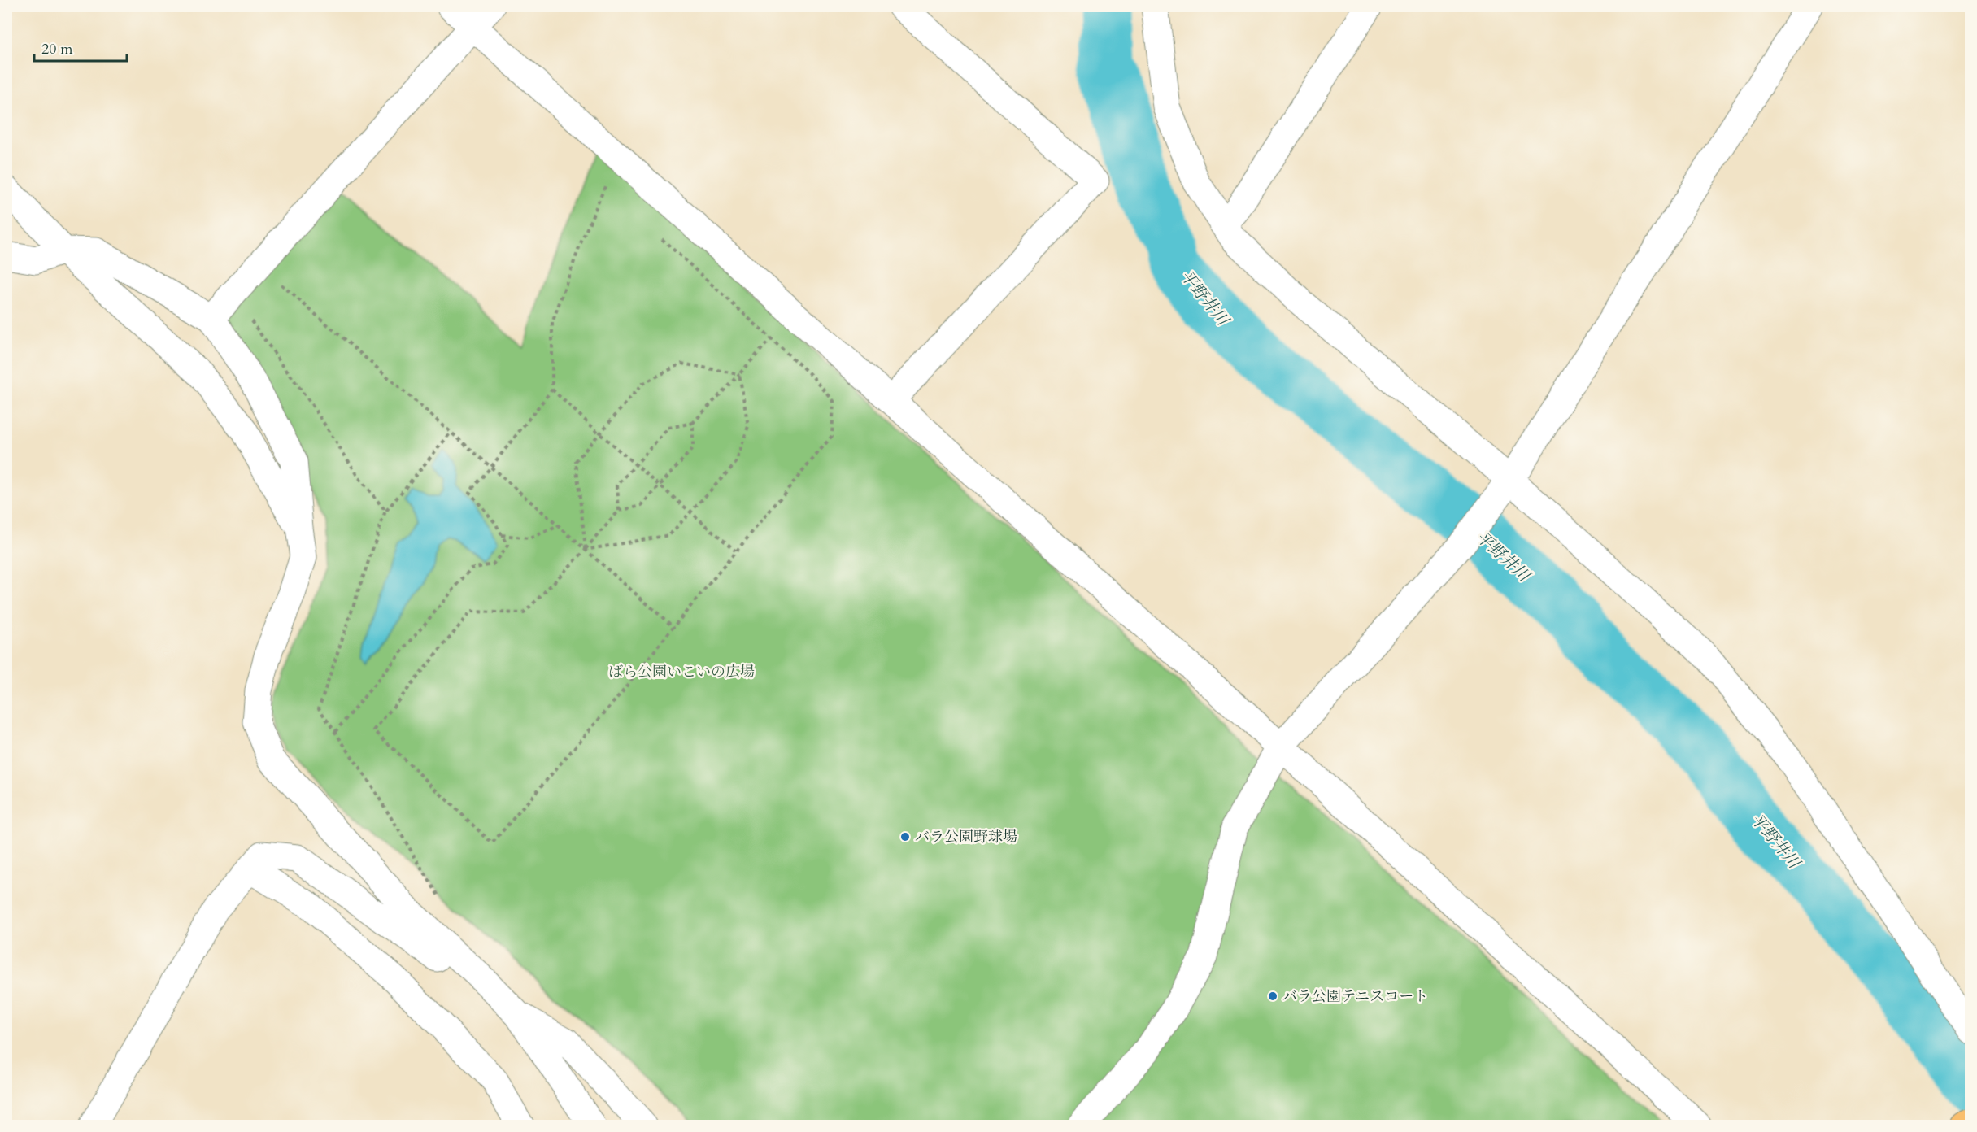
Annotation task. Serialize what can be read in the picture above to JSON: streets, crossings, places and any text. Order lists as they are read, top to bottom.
{
  "water": ["平野井川"],
  "parks": ["ばら公園いこいの広場"],
  "places": ["バラ公園野球場", "バラ公園テニスコート"],
  "scale_bar": "20 m"
}
